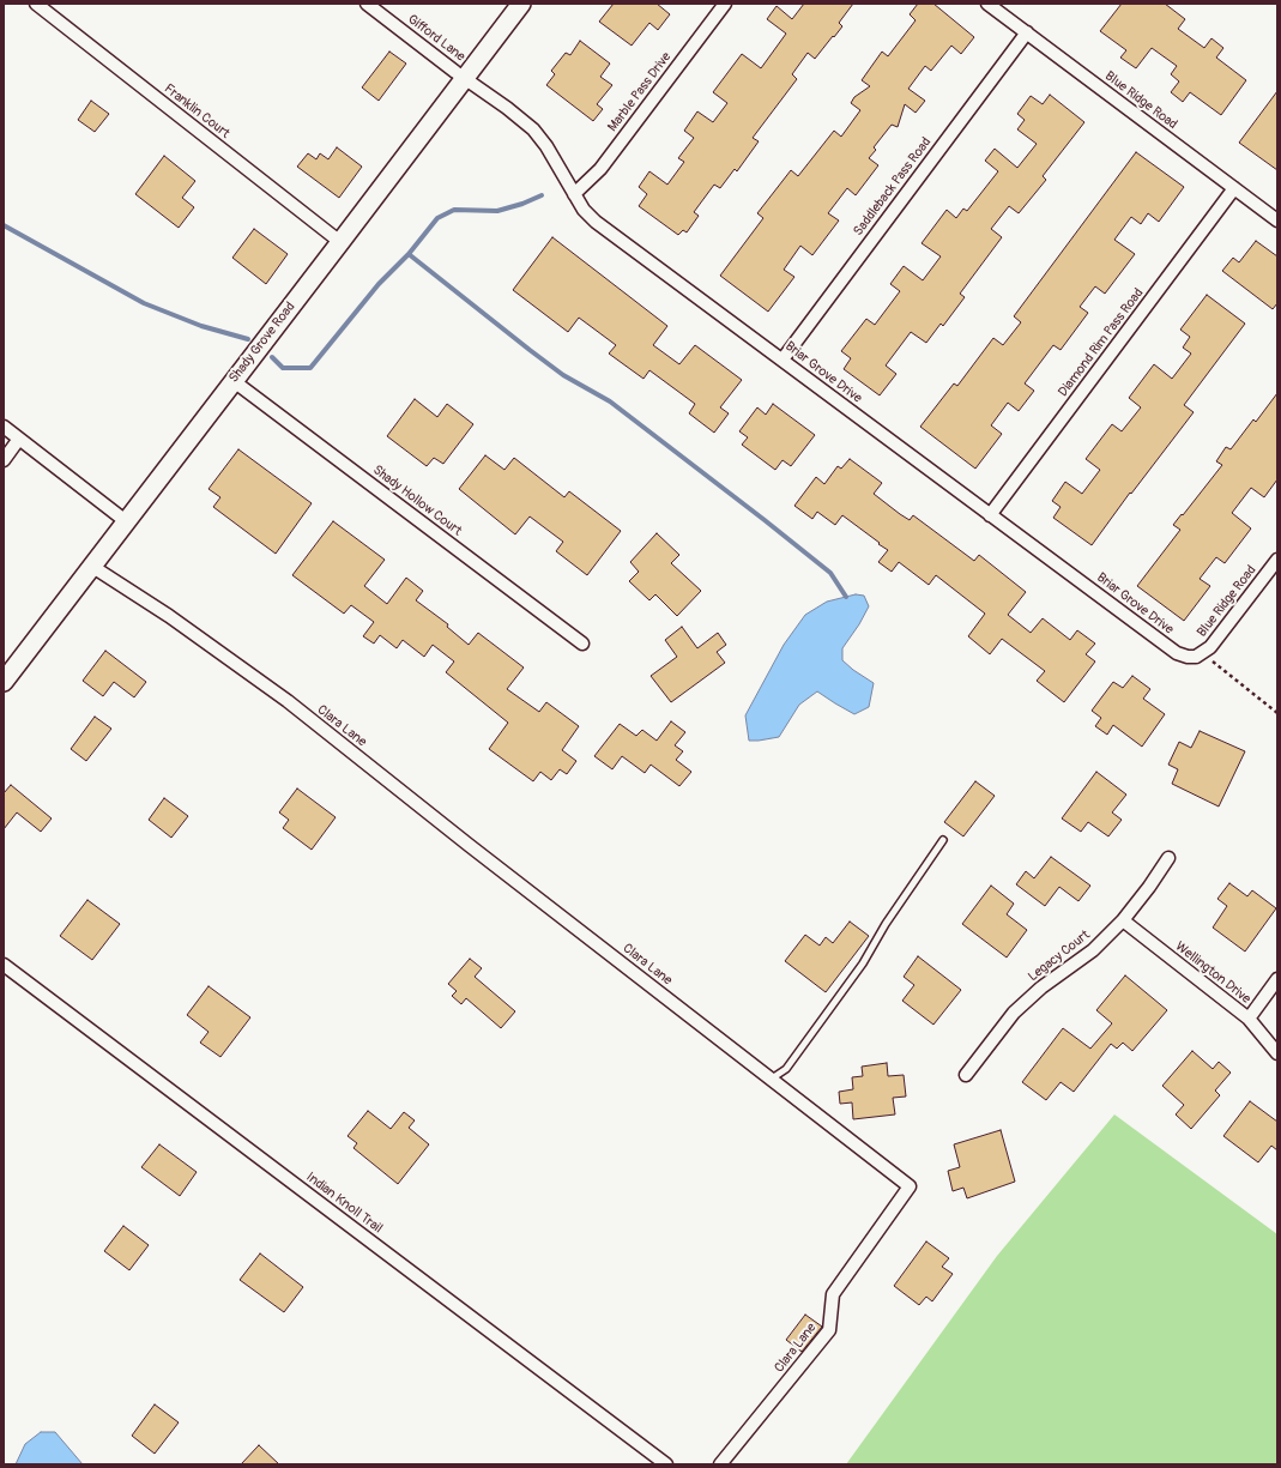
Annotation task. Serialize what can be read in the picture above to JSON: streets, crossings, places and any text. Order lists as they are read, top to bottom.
{
  "streets": {
    "street": [
      "Gifford Lane",
      "Marble Pass Drive",
      "Blue Ridge Road",
      "Franklin Court",
      "Saddleback Pass Road",
      "Shady Grove Road",
      "Diamond Rim Pass Road",
      "Briar Grove Drive",
      "Shady Hollow Court",
      "Clara Lane",
      "Legacy Court",
      "Wellington Drive",
      "Indian Knoll Trail"
    ]
  },
  "crossings": [
    ["Gifford Lane", "Shady Grove Road"],
    ["Gifford Lane", "Briar Grove Drive"],
    ["Marble Pass Drive", "Briar Grove Drive"],
    ["Blue Ridge Road", "Saddleback Pass Road"],
    ["Blue Ridge Road", "Diamond Rim Pass Road"],
    ["Blue Ridge Road", "Briar Grove Drive"],
    ["Franklin Court", "Shady Grove Road"],
    ["Saddleback Pass Road", "Briar Grove Drive"],
    ["Shady Grove Road", "Briar Grove Drive"],
    ["Shady Grove Road", "Shady Hollow Court"],
    ["Shady Grove Road", "Clara Lane"],
    ["Diamond Rim Pass Road", "Briar Grove Drive"],
    ["Legacy Court", "Wellington Drive"]
  ]
}
